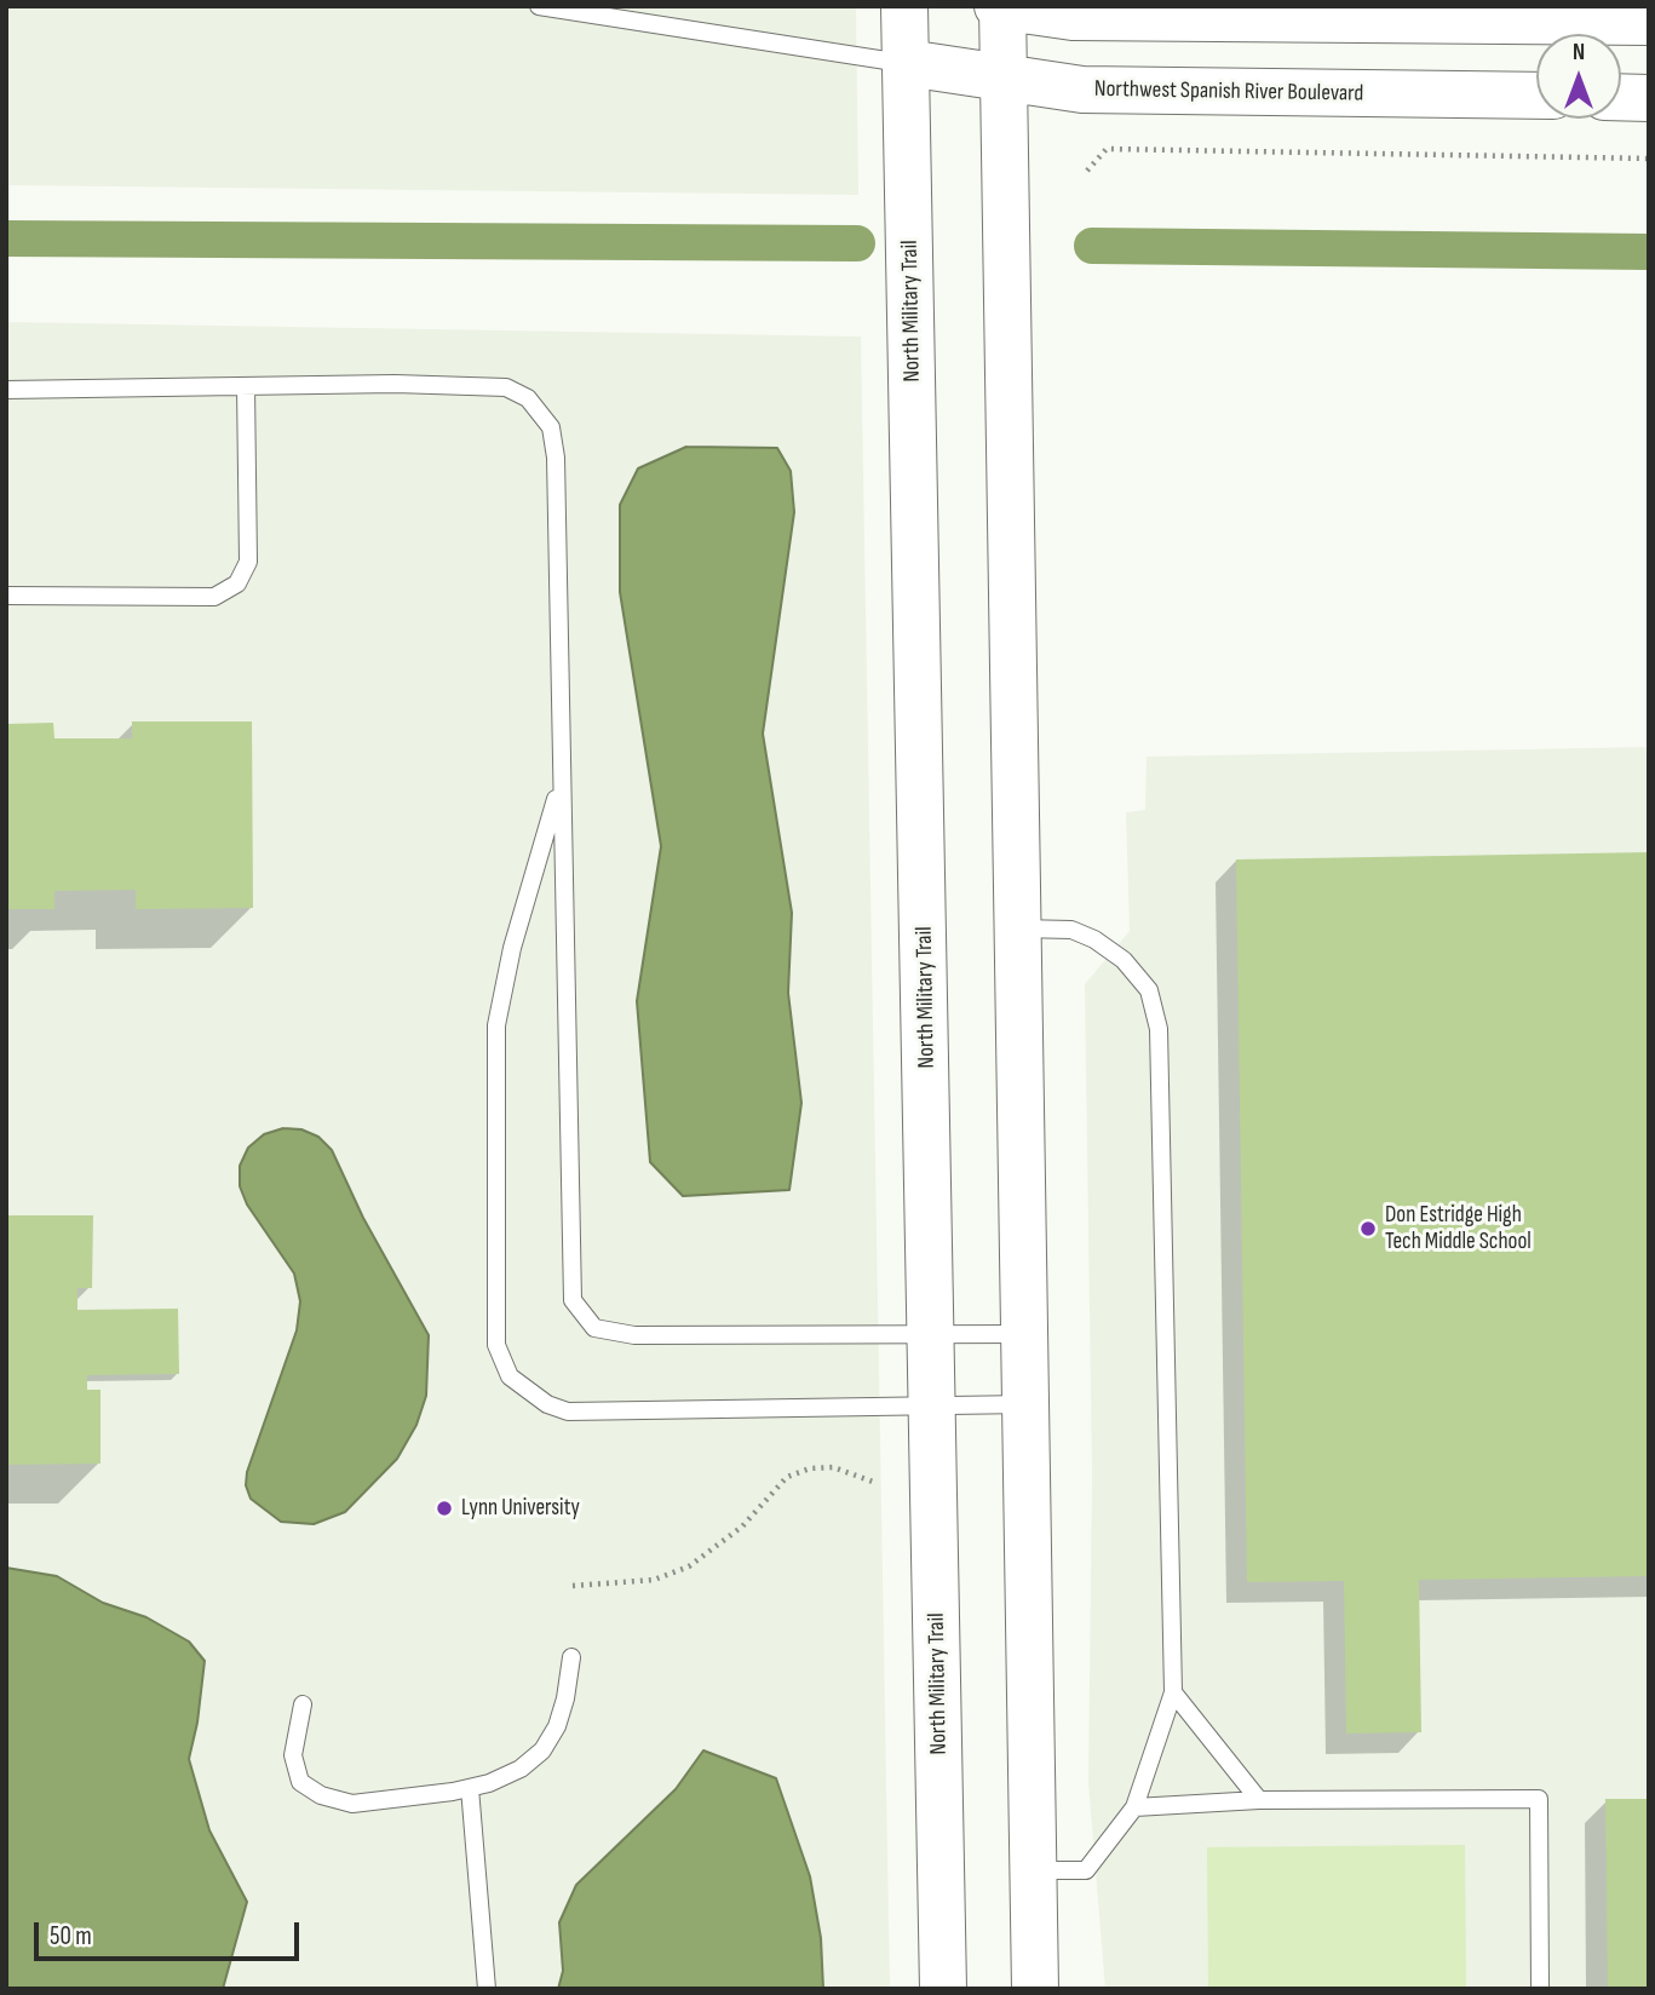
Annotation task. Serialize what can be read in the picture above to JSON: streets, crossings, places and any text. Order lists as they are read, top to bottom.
{
  "streets": {
    "main road": ["Northwest Spanish River Boulevard", "North Military Trail"]
  },
  "crossings": [
    ["Northwest Spanish River Boulevard", "North Military Trail"]
  ],
  "places": ["Don Estridge High Tech Middle School", "Lynn University"],
  "scale_bar": "50 m",
  "north": "top"
}
